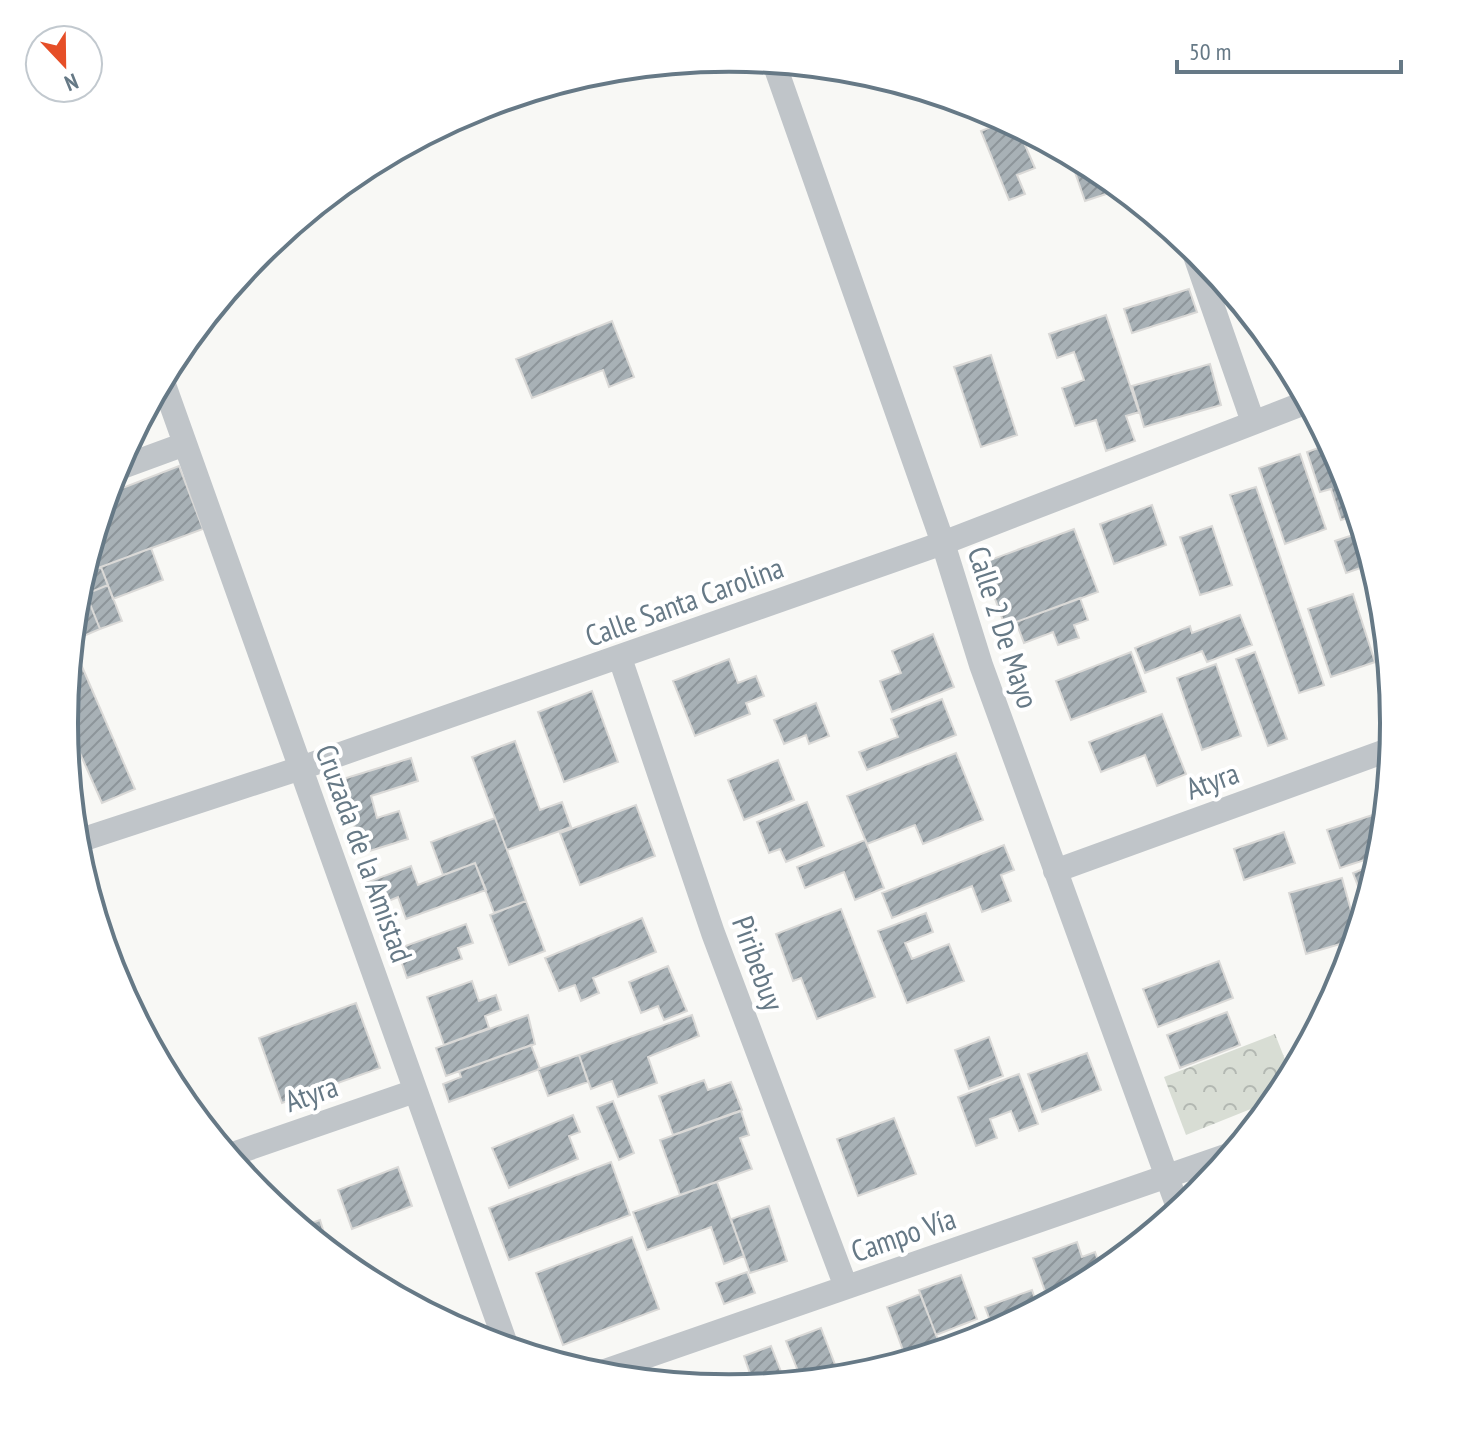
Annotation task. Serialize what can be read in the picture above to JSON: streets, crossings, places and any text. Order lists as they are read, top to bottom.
{
  "streets": {
    "street": [
      "Calle Santa Carolina",
      "Calle 2 De Mayo",
      "Atyra",
      "Cruzada de la Amistad",
      "Piribebuy",
      "Campo Vía"
    ]
  },
  "crossings": [
    ["Calle Santa Carolina", "Calle 2 De Mayo"],
    ["Calle Santa Carolina", "Cruzada de la Amistad"],
    ["Calle Santa Carolina", "Piribebuy"],
    ["Calle 2 De Mayo", "Atyra"],
    ["Calle 2 De Mayo", "Campo Vía"],
    ["Atyra", "Cruzada de la Amistad"],
    ["Piribebuy", "Campo Vía"]
  ],
  "scale_bar": "50 m",
  "north": "bottom"
}
